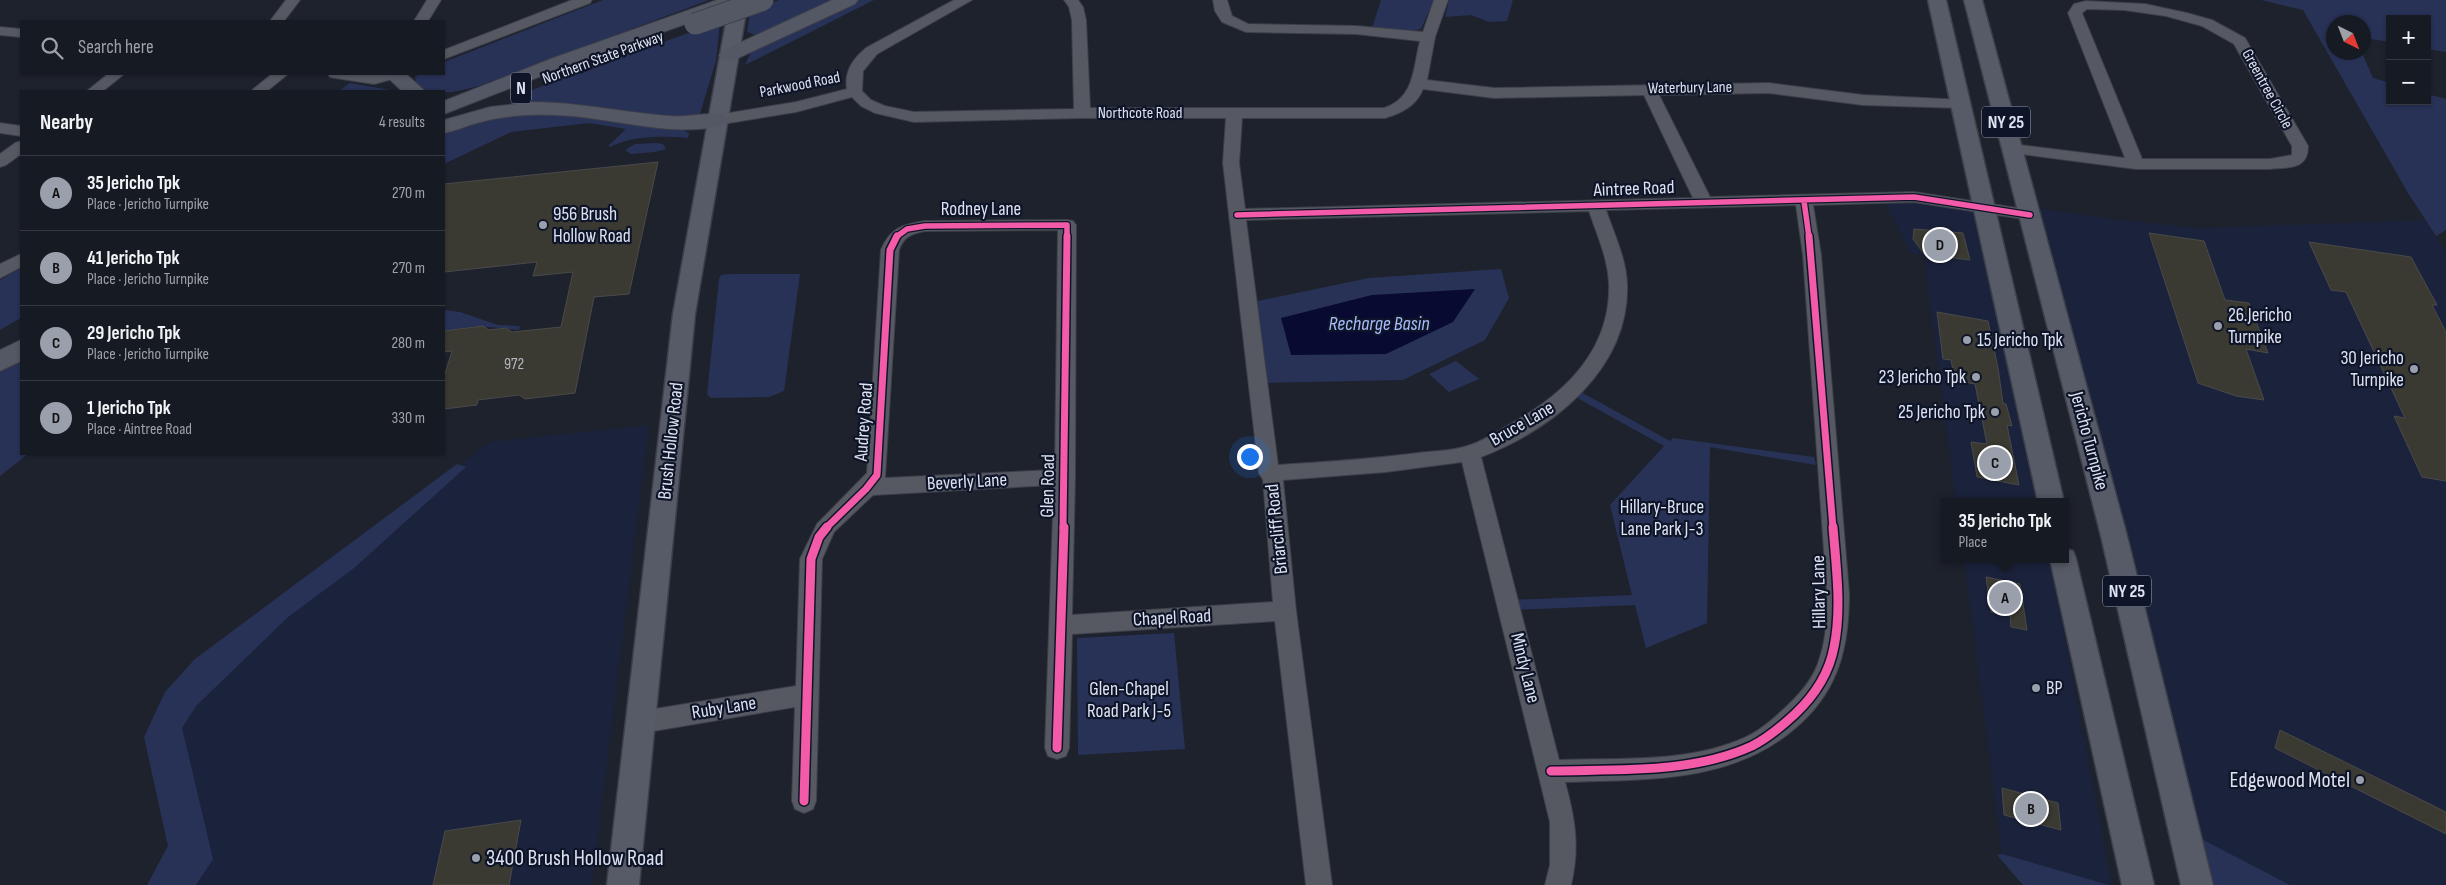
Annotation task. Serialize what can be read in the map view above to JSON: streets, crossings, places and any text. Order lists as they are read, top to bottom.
{
  "streets": {
    "highway": ["Northern State Parkway", "N"],
    "main road": ["NY 25", "Brush Hollow Road", "Jericho Turnpike"],
    "street": [
      "Parkwood Road",
      "Waterbury Lane",
      "Greentree Circle",
      "Northcote Road",
      "Aintree Road",
      "Rodney Lane",
      "Audrey Road",
      "Bruce Lane",
      "Beverly Lane",
      "Glen Road",
      "Briarcliff Road",
      "Hillary Lane",
      "Chapel Road",
      "Mindy Lane",
      "Ruby Lane"
    ]
  },
  "crossings": [
    ["Parkwood Road", "Northcote Road"],
    ["Parkwood Road", "Brush Hollow Road"],
    ["Waterbury Lane", "Northcote Road"],
    ["Waterbury Lane", "NY 25"],
    ["Greentree Circle", "Jericho Turnpike"],
    ["Northcote Road", "Briarcliff Road"],
    ["NY 25", "Aintree Road"],
    ["Aintree Road", "Bruce Lane"],
    ["Aintree Road", "Jericho Turnpike"],
    ["Aintree Road", "Briarcliff Road"],
    ["Aintree Road", "Hillary Lane"],
    ["Rodney Lane", "Audrey Road"],
    ["Rodney Lane", "Glen Road"],
    ["Audrey Road", "Beverly Lane"],
    ["Audrey Road", "Ruby Lane"],
    ["Bruce Lane", "Briarcliff Road"],
    ["Bruce Lane", "Mindy Lane"],
    ["Brush Hollow Road", "Ruby Lane"],
    ["Beverly Lane", "Glen Road"],
    ["Glen Road", "Chapel Road"],
    ["Briarcliff Road", "Chapel Road"],
    ["Hillary Lane", "Mindy Lane"]
  ],
  "water": ["Recharge Basin"],
  "parks": ["Hillary-Bruce Lane Park J-3", "Glen-Chapel Road Park J-5"],
  "places": [
    "956 Brush Hollow Road",
    "26.Jericho Turnpike",
    "15 Jericho Tpk",
    "30 Jericho Turnpike",
    "23 Jericho Tpk",
    "25 Jericho Tpk",
    "BP",
    "Edgewood Motel",
    "3400 Brush Hollow Road"
  ],
  "house_numbers": ["972"],
  "north": "bottom right",
  "page": {
    "map_buttons": ["+", "−"],
    "search": "Search here",
    "heading": ["Nearby", "4 results"],
    "list": [
      {
        "mark": "A",
        "name": "35 Jericho Tpk",
        "note": "Place · Jericho Turnpike",
        "value": "270 m"
      },
      {
        "mark": "B",
        "name": "41 Jericho Tpk",
        "note": "Place · Jericho Turnpike",
        "value": "270 m"
      },
      {
        "mark": "C",
        "name": "29 Jericho Tpk",
        "note": "Place · Jericho Turnpike",
        "value": "280 m"
      },
      {
        "mark": "D",
        "name": "1 Jericho Tpk",
        "note": "Place · Aintree Road",
        "value": "330 m"
      }
    ],
    "pins": [
      "D",
      "C",
      "A",
      "B"
    ],
    "popup": ["35 Jericho Tpk", "Place"]
  }
}
